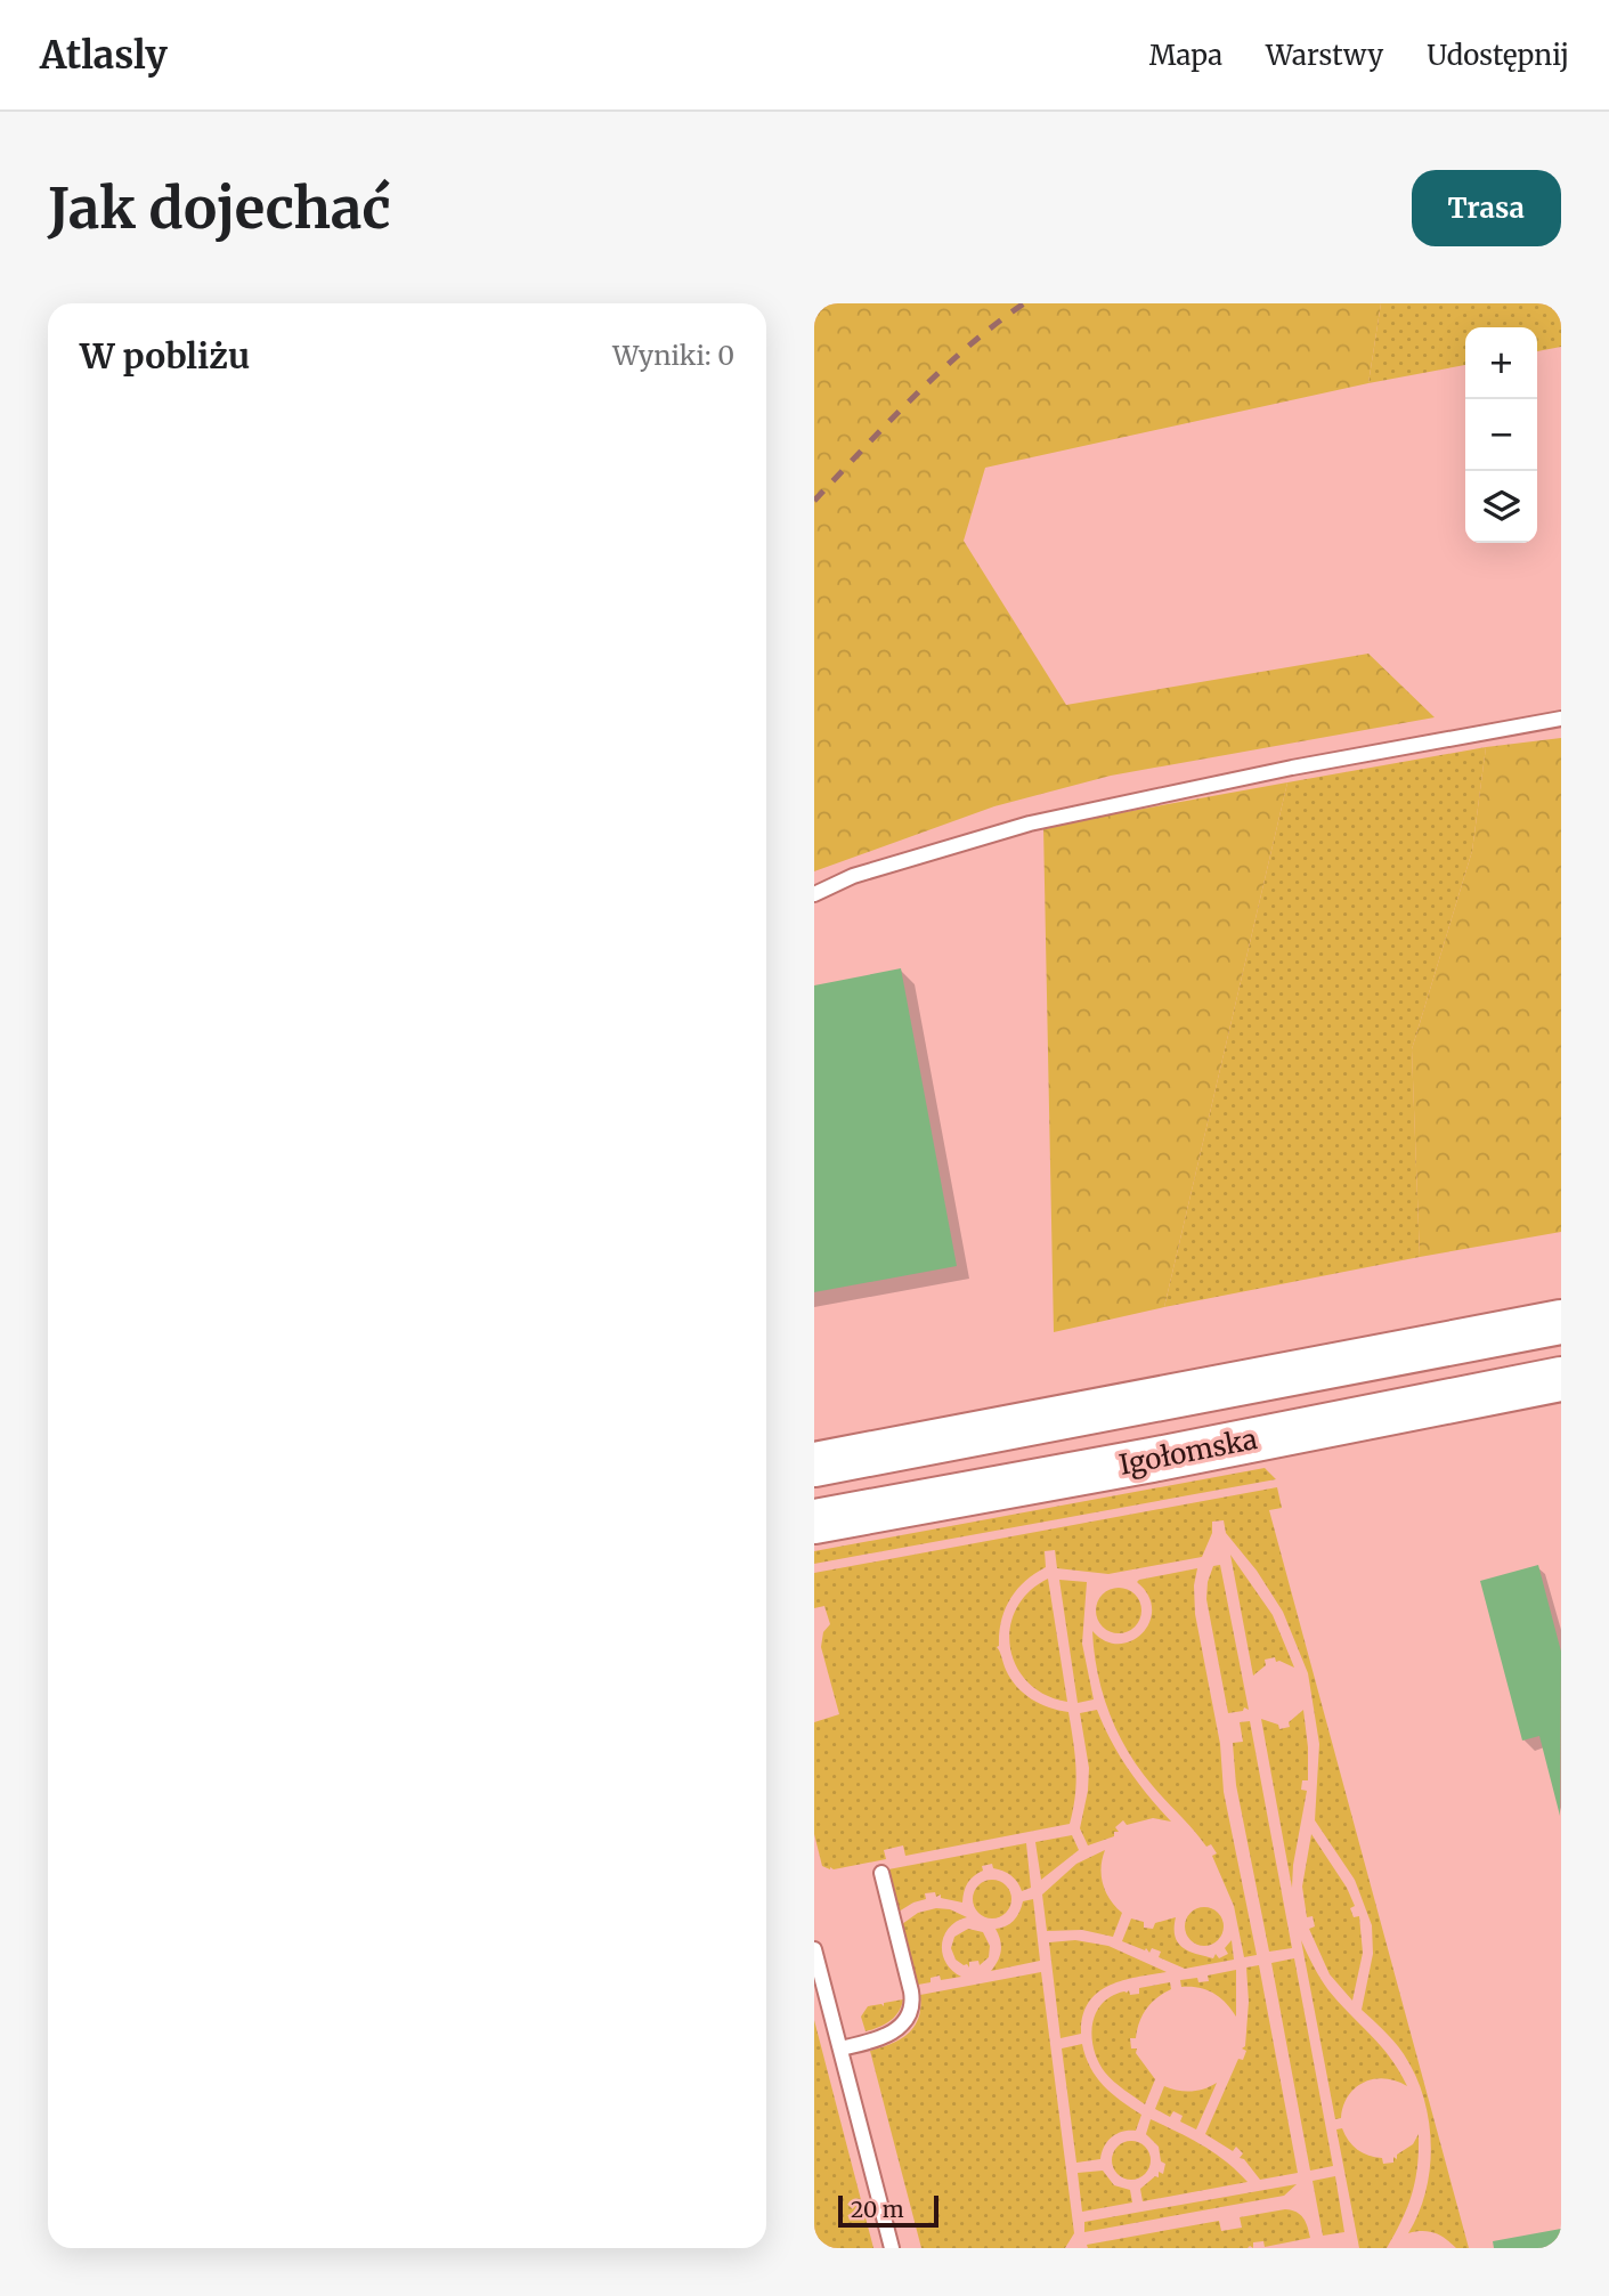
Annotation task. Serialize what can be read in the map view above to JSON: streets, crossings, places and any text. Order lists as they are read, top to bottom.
{
  "streets": {
    "main road": ["Igołomska"]
  },
  "scale_bar": "20 m",
  "page": {
    "header": "Atlasly",
    "nav": ["Mapa", "Warstwy", "Udostępnij"],
    "buttons": "Trasa",
    "title": "Jak dojechać",
    "heading": ["W pobliżu", "Wyniki: 0"],
    "map_buttons": ["+", "−"],
    "scale": "20 m"
  }
}
